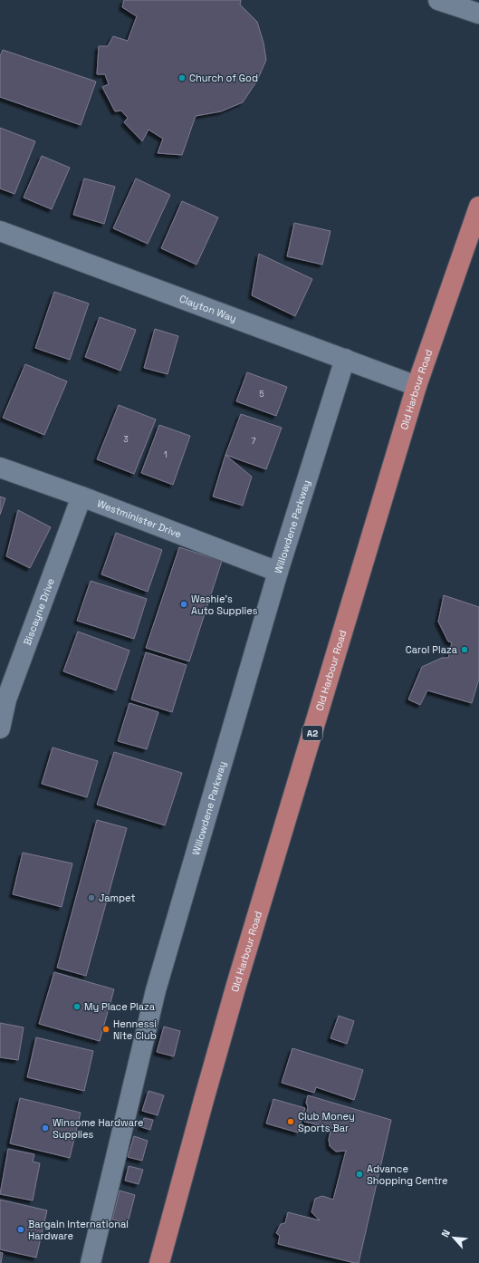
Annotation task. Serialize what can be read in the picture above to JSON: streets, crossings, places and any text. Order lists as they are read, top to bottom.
{
  "streets": {
    "main road": ["Old Harbour Road", "A2"],
    "street": [
      "Clayton Way",
      "Westminister Drive",
      "Willowdene Parkway",
      "Biscayne Drive"
    ]
  },
  "crossings": [
    ["Clayton Way", "Old Harbour Road"],
    ["Clayton Way", "Willowdene Parkway"],
    ["Westminister Drive", "Willowdene Parkway"],
    ["Westminister Drive", "Biscayne Drive"]
  ],
  "places": [
    "Church of God",
    "Washie's Auto Supplies",
    "Carol Plaza",
    "Jampet",
    "My Place Plaza",
    "Hennessi Nite Club",
    "Club Money Sports Bar",
    "Winsome Hardware Supplies",
    "Advance Shopping Centre",
    "Bargain International Hardware"
  ],
  "house_numbers": [
    "5",
    "3",
    "7",
    "1"
  ],
  "north": "top left"
}
